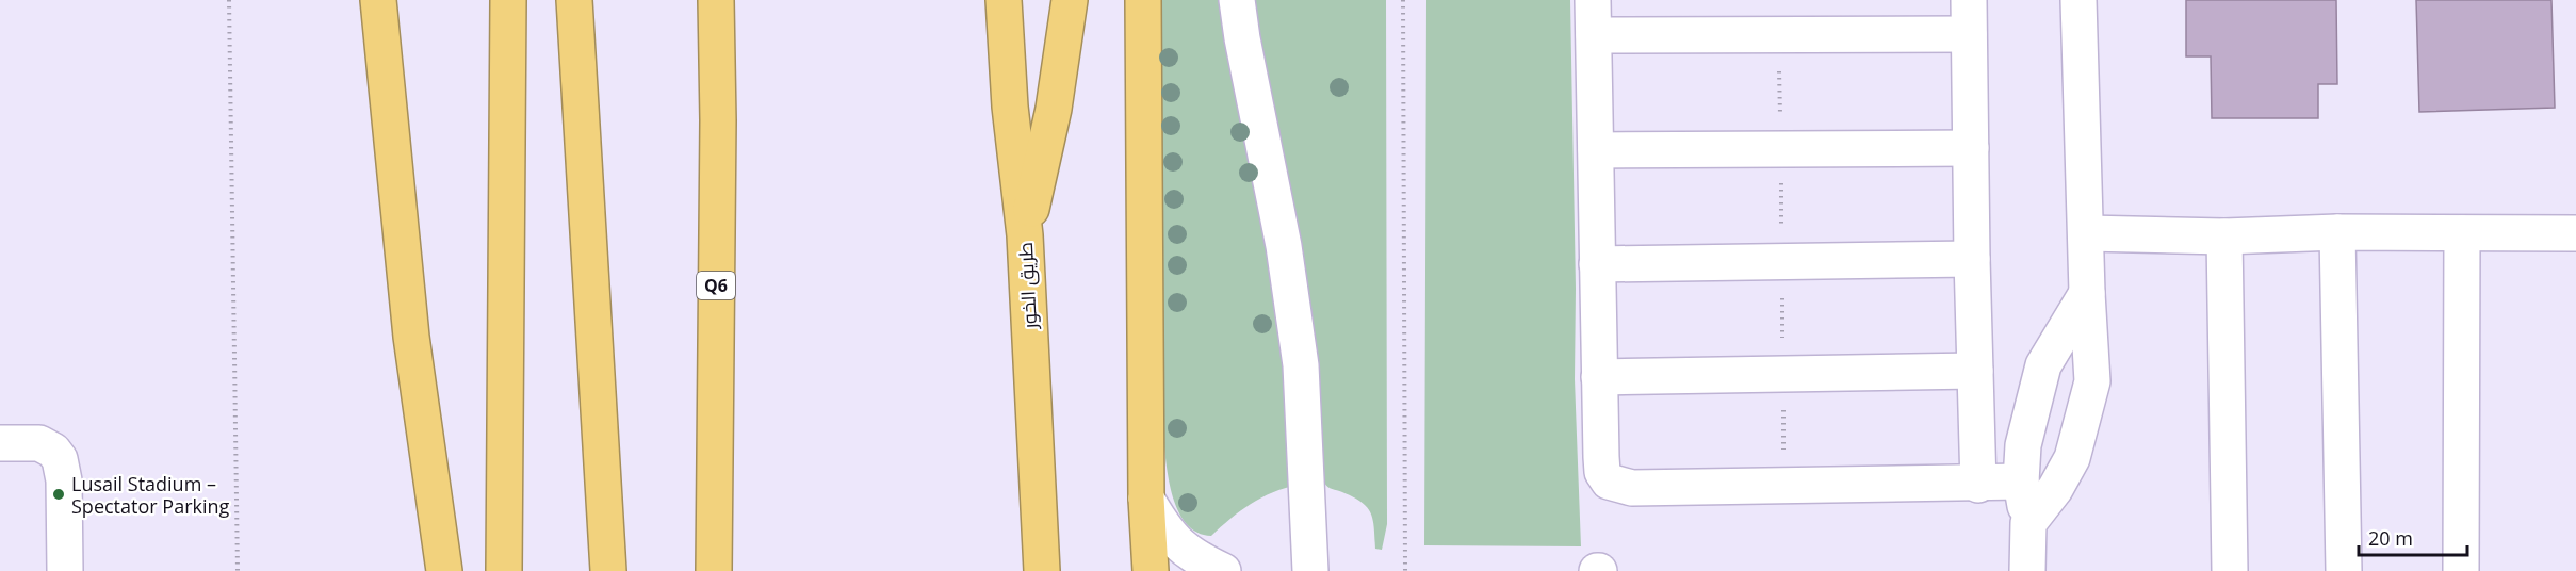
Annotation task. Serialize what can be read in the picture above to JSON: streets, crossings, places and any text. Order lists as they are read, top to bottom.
{
  "streets": {
    "highway": ["Q6", "طريق الخور"]
  },
  "places": ["Lusail Stadium – Spectator Parking"],
  "scale_bar": "20 m"
}
